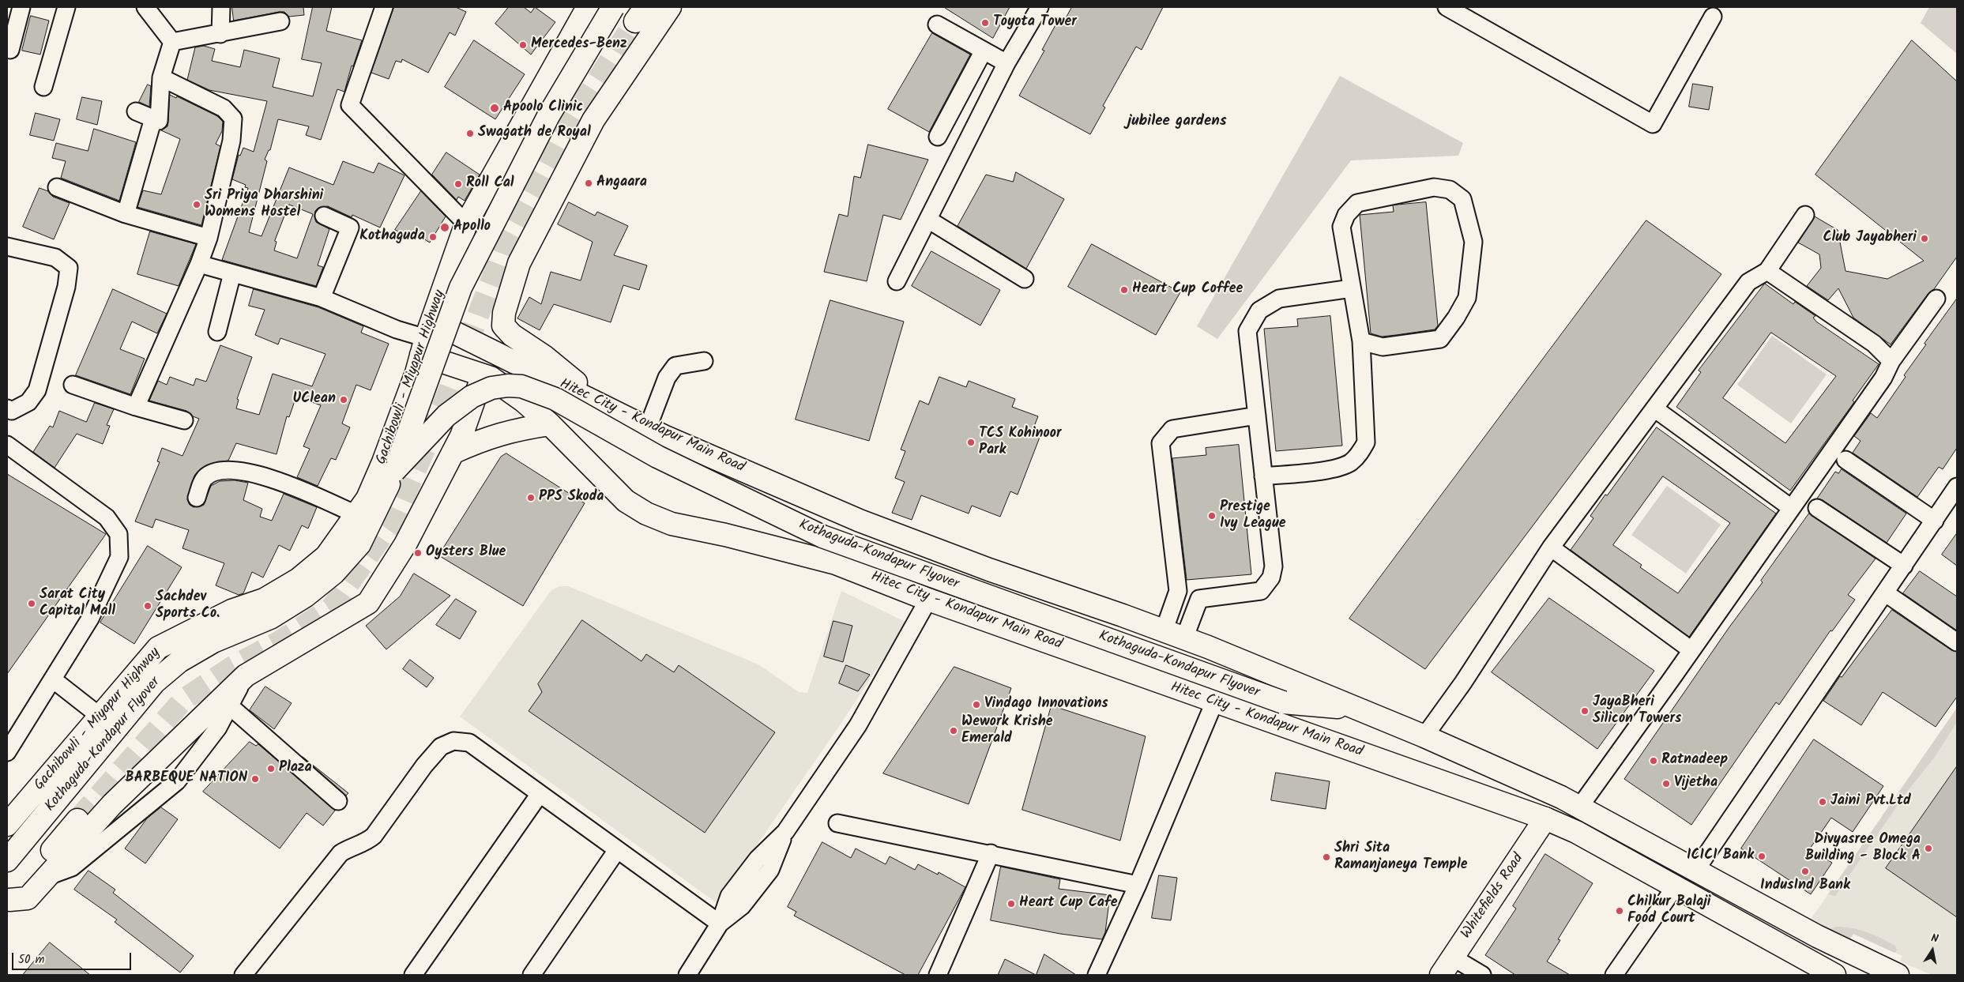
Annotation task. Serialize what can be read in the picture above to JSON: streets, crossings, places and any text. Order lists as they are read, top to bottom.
{
  "streets": {
    "main road": [
      "Gachibowli - Miyapur Highway",
      "Hitec City - Kondapur Main Road",
      "Kothaguda-Kondapur Flyover",
      "Whitefields Road"
    ]
  },
  "crossings": [
    ["Gachibowli - Miyapur Highway", "Hitec City - Kondapur Main Road"],
    ["Hitec City - Kondapur Main Road", "Kothaguda-Kondapur Flyover"],
    ["Hitec City - Kondapur Main Road", "Whitefields Road"]
  ],
  "districts": ["jubilee gardens"],
  "places": [
    "Toyota Tower",
    "Mercedes-Benz",
    "Apoolo Clinic",
    "Swagath de Royal",
    "Angaara",
    "Roll Cal",
    "Sri Priya Dharshini Womens Hostel",
    "Apollo",
    "Kothaguda",
    "Club Jayabheri",
    "Heart Cup Coffee",
    "UClean",
    "TCS Kohinoor Park",
    "PPS Skoda",
    "Prestige Ivy League",
    "Oysters Blue",
    "Sarat City Capital Mall",
    "Sachdev Sports Co.",
    "Vindago Innovations",
    "JayaBheri Silicon Towers",
    "Wework Krishe Emerald",
    "Ratnadeep",
    "Plaza",
    "BARBEQUE NATION",
    "Vijetha",
    "Jaini Pvt.Ltd",
    "Divyasree Omega Building - Block A",
    "ICICI Bank",
    "Shri Sita Ramanjaneya Temple",
    "IndusInd Bank",
    "Heart Cup Cafe",
    "Chilkur Balaji Food Court"
  ],
  "scale_bar": "50 m",
  "north": "top"
}
